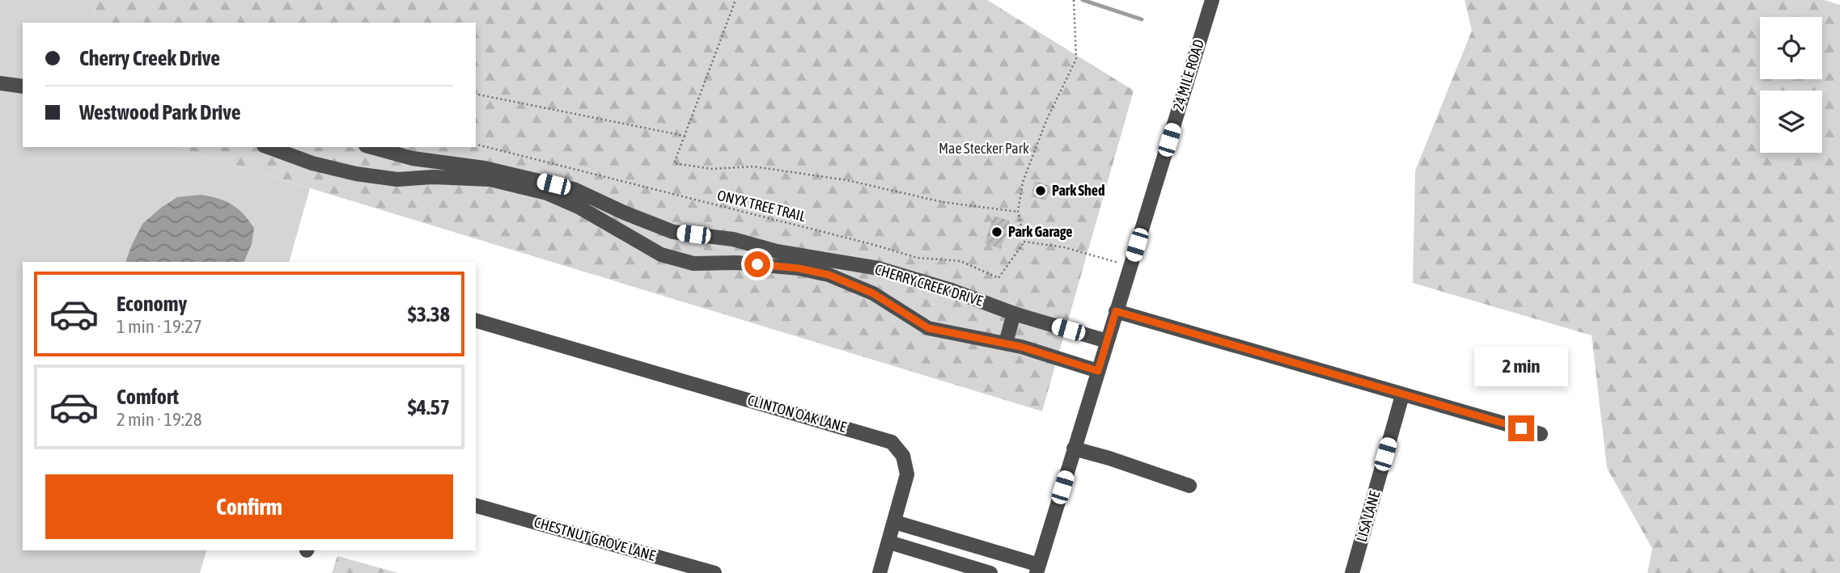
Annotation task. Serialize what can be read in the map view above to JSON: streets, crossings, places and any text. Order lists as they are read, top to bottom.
{
  "streets": {
    "street": [
      "24 MILE ROAD",
      "CHERRY CREEK DRIVE",
      "CLINTON OAK LANE",
      "LISA LANE",
      "CHESTNUT GROVE LANE"
    ],
    "path": ["ONYX TREE TRAIL"]
  },
  "crossings": [
    ["24 MILE ROAD", "CHERRY CREEK DRIVE"]
  ],
  "parks": ["Mae Stecker Park"],
  "places": ["Park Shed", "Park Garage"],
  "page": {
    "banner": ["Cherry Creek Drive", "Westwood Park Drive"],
    "list": [
      {
        "name": "Economy",
        "note": "1 min · 19:27",
        "value": "$3.38"
      },
      {
        "name": "Comfort",
        "note": "2 min · 19:28",
        "value": "$4.57"
      }
    ],
    "bubble": "2 min",
    "buttons": "Confirm"
  }
}
